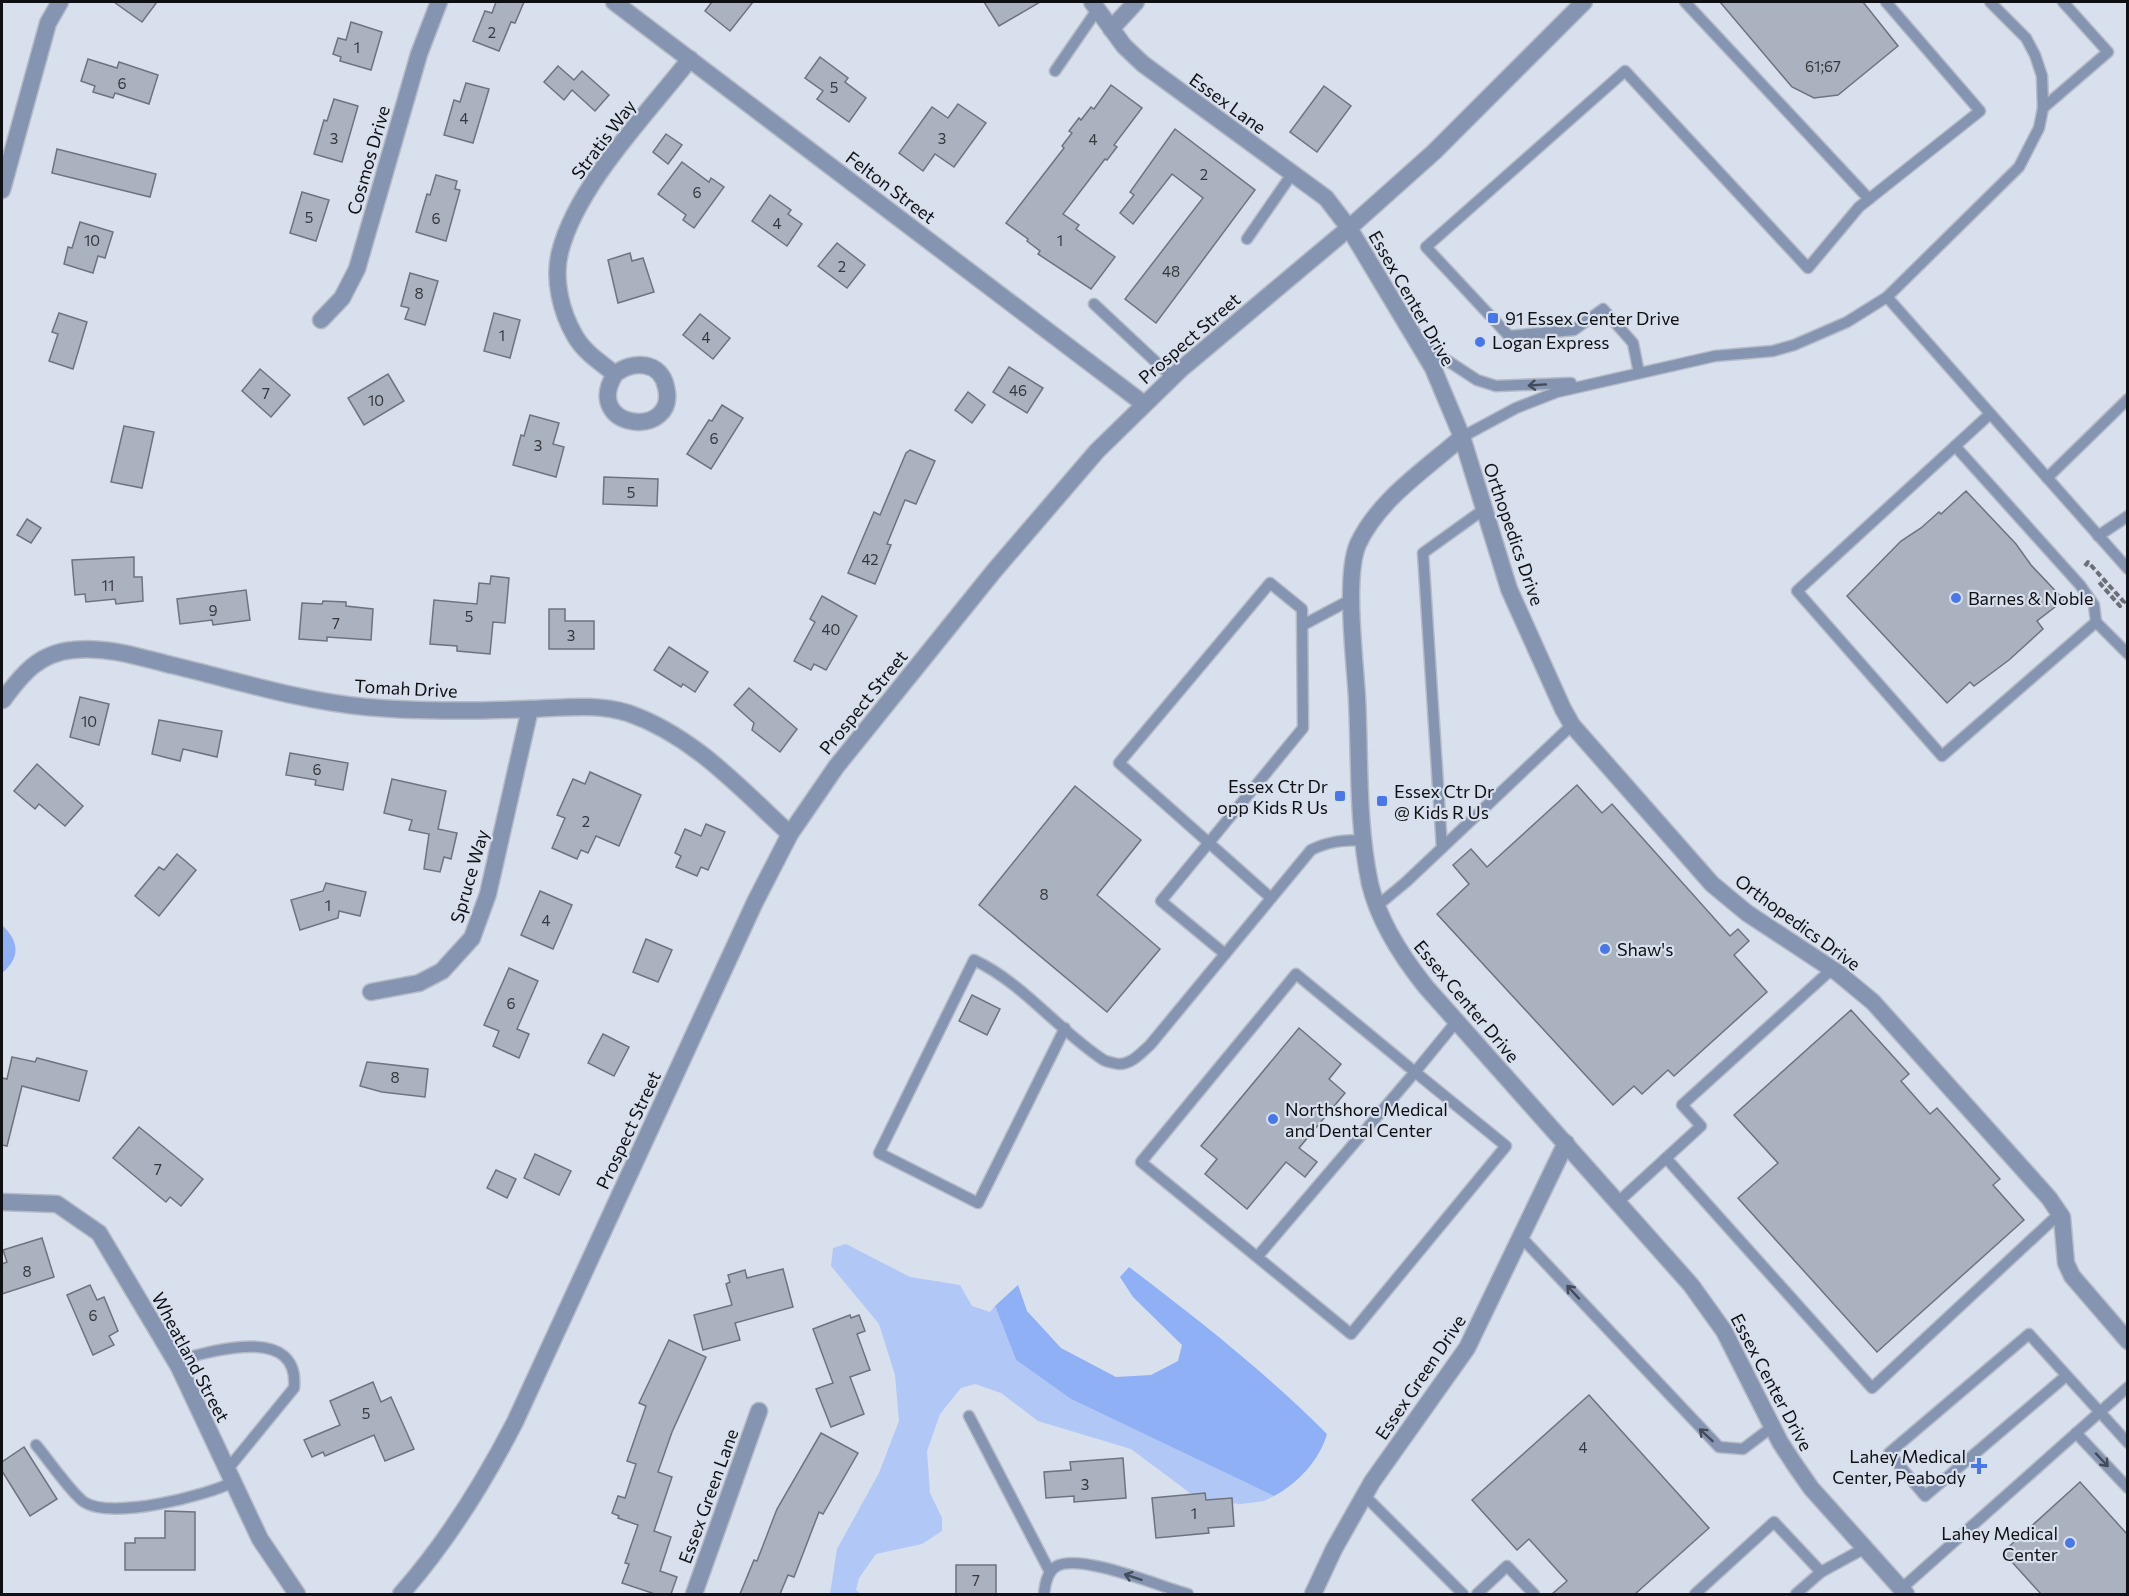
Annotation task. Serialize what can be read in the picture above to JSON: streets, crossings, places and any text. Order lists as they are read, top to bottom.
{
  "streets": {
    "street": [
      "Essex Lane",
      "Stratis Way",
      "Cosmos Drive",
      "Felton Street",
      "Essex Center Drive",
      "Prospect Street",
      "Orthopedics Drive",
      "Tomah Drive",
      "Spruce Way",
      "Wheatland Street",
      "Essex Green Drive",
      "Essex Green Lane"
    ]
  },
  "crossings": [
    ["Essex Lane", "Essex Center Drive"],
    ["Essex Lane", "Prospect Street"],
    ["Stratis Way", "Felton Street"],
    ["Felton Street", "Prospect Street"],
    ["Essex Center Drive", "Prospect Street"],
    ["Essex Center Drive", "Orthopedics Drive"],
    ["Essex Center Drive", "Essex Green Drive"],
    ["Prospect Street", "Tomah Drive"],
    ["Tomah Drive", "Spruce Way"]
  ],
  "places": {
    "transit": ["91 Essex Center Drive", "Essex Ctr Dr opp Kids R Us", "Essex Ctr Dr @ Kids R Us"],
    "other": [
      "Logan Express",
      "Barnes & Noble",
      "Shaw's",
      "Northshore Medical and Dental Center",
      "Lahey Medical Center"
    ],
    "health": ["Lahey Medical Center, Peabody"]
  },
  "house_numbers": [
    "2",
    "1",
    "61;67",
    "6",
    "5",
    "4",
    "3",
    "3",
    "4",
    "2",
    "6",
    "5",
    "6",
    "4",
    "10",
    "1",
    "2",
    "48",
    "8",
    "1",
    "4",
    "46",
    "7",
    "10",
    "6",
    "3",
    "5",
    "42",
    "11",
    "9",
    "5",
    "7",
    "40",
    "3",
    "10",
    "6",
    "2",
    "8",
    "1",
    "4",
    "6",
    "8",
    "7",
    "8",
    "6",
    "5",
    "4",
    "3",
    "1",
    "7"
  ]
}
